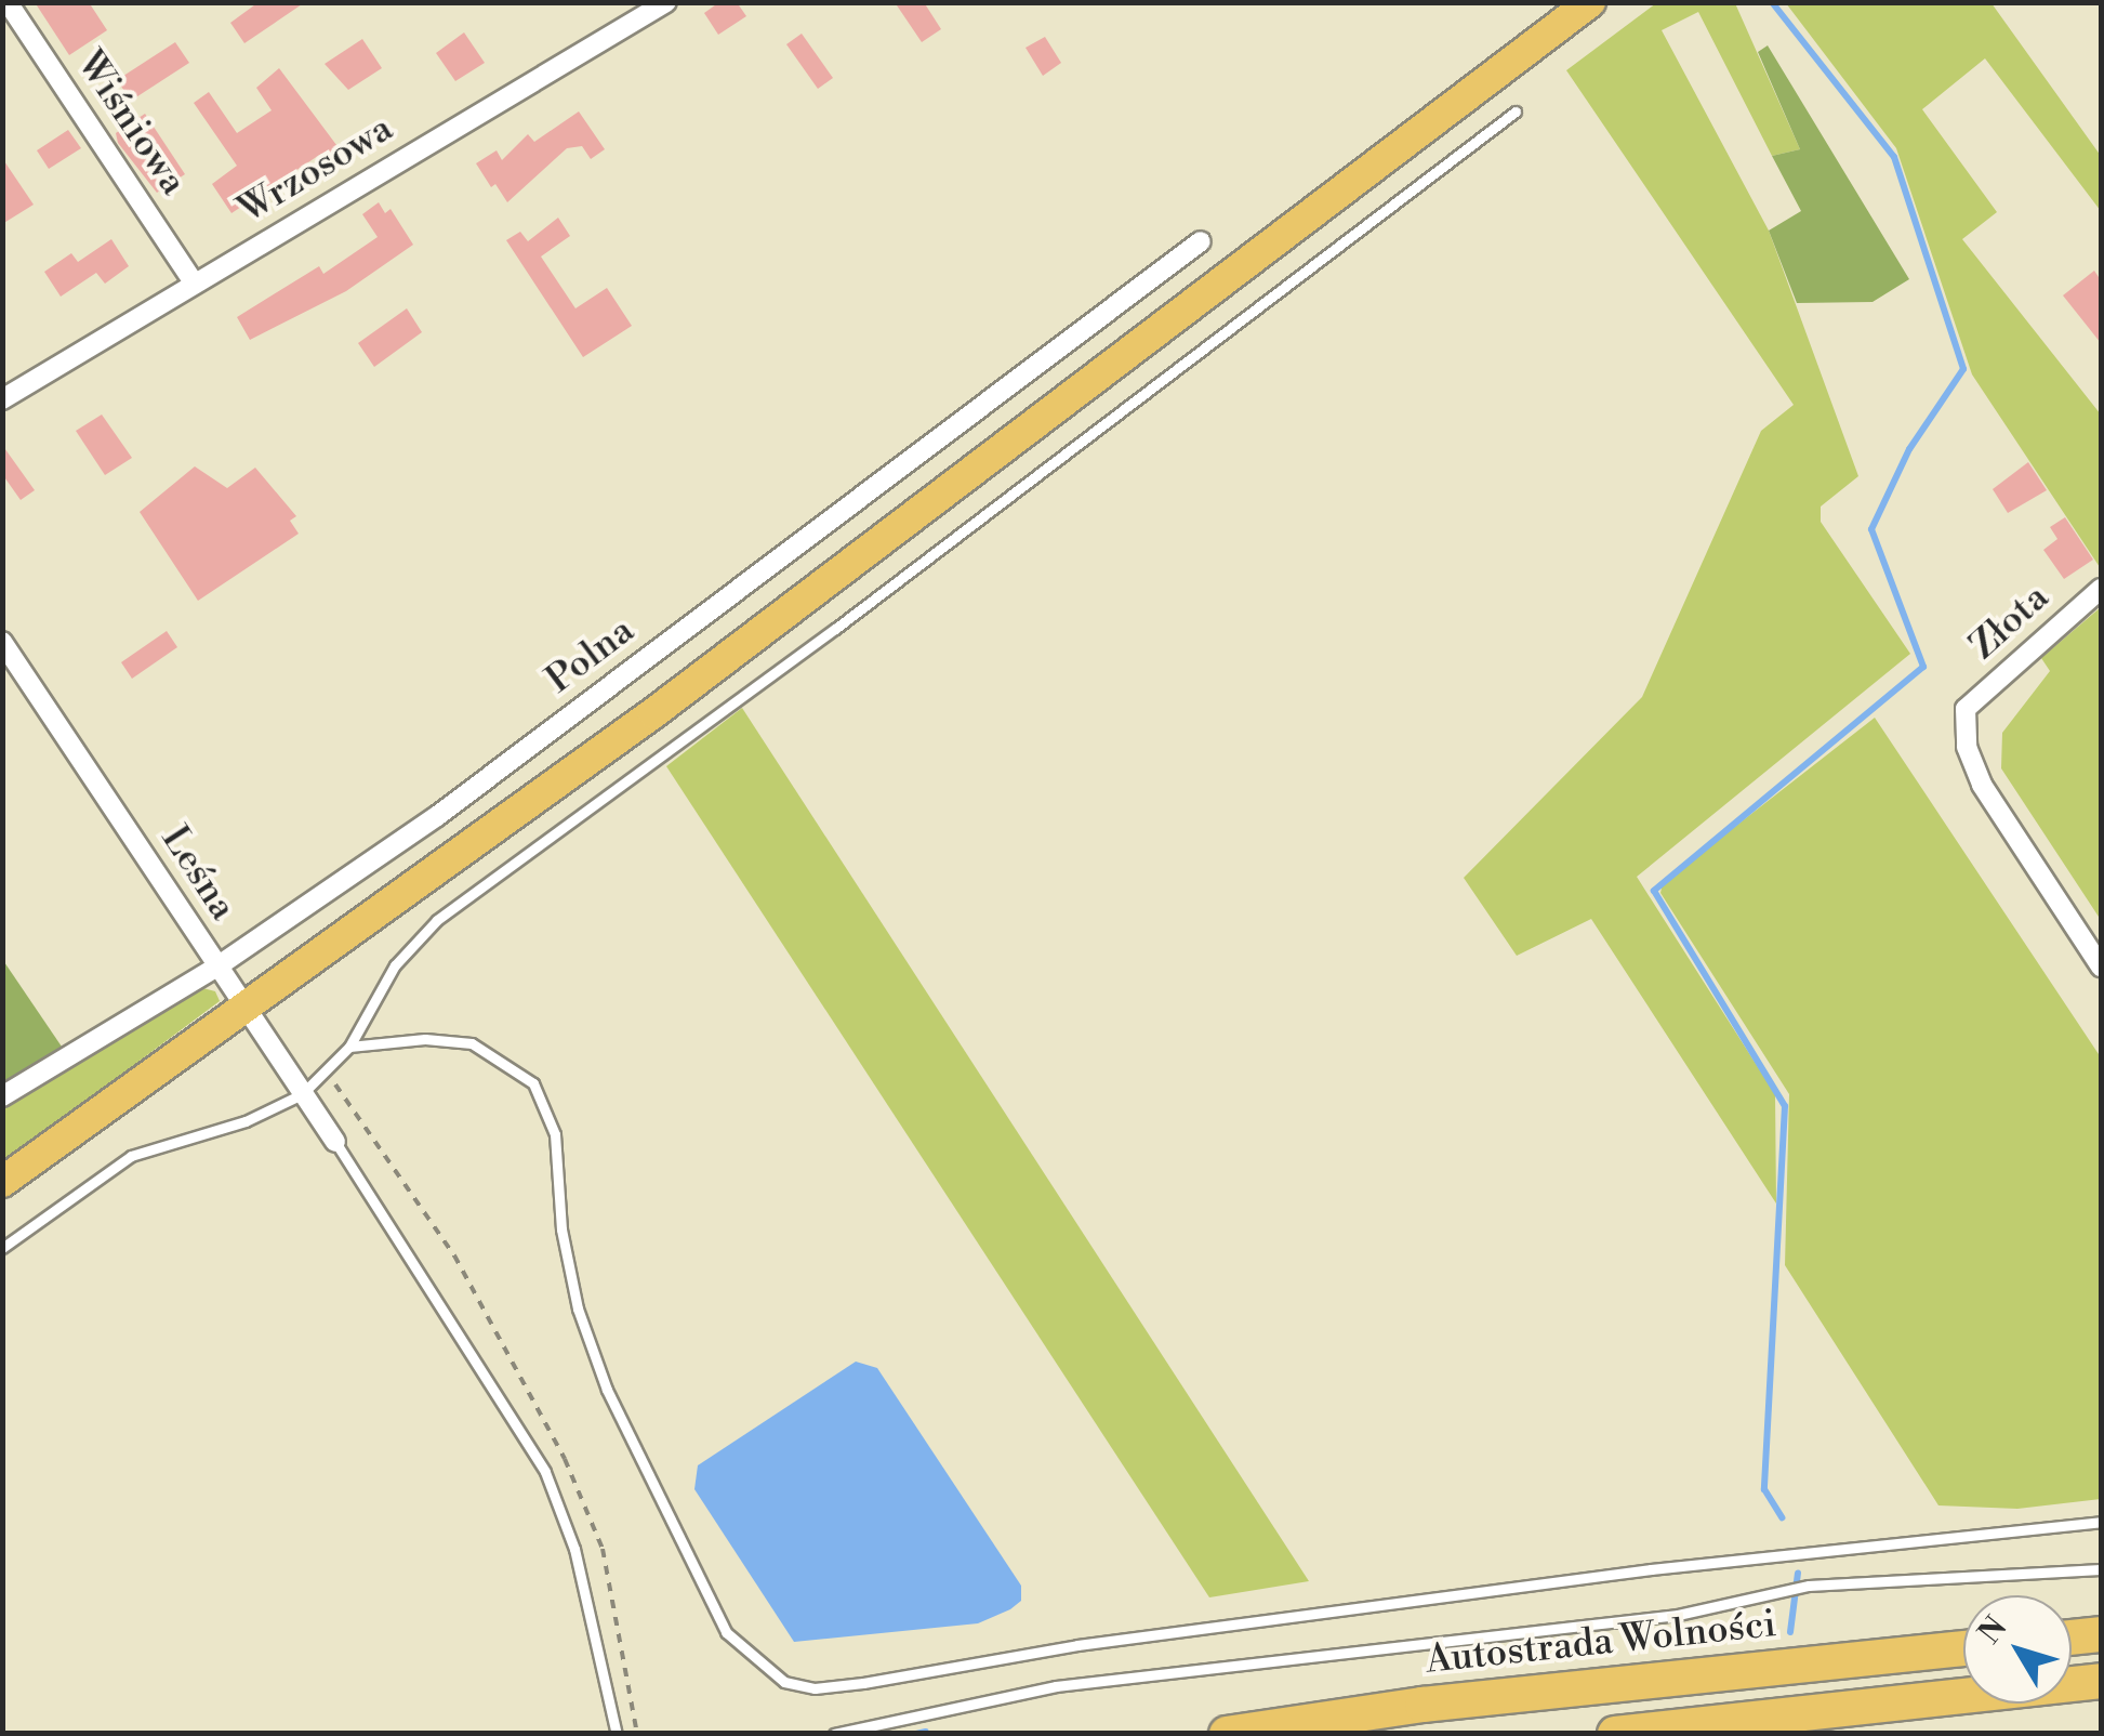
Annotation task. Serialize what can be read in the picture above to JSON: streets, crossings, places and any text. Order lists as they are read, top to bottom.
{
  "streets": {
    "highway": ["Autostrada Wolności"],
    "street": [
      "Wiśniowa",
      "Wrzosowa",
      "Złota",
      "Polna",
      "Leśna"
    ]
  },
  "crossings": [
    ["Wiśniowa", "Wrzosowa"],
    ["Polna", "Leśna"]
  ],
  "north": "top left"
}
